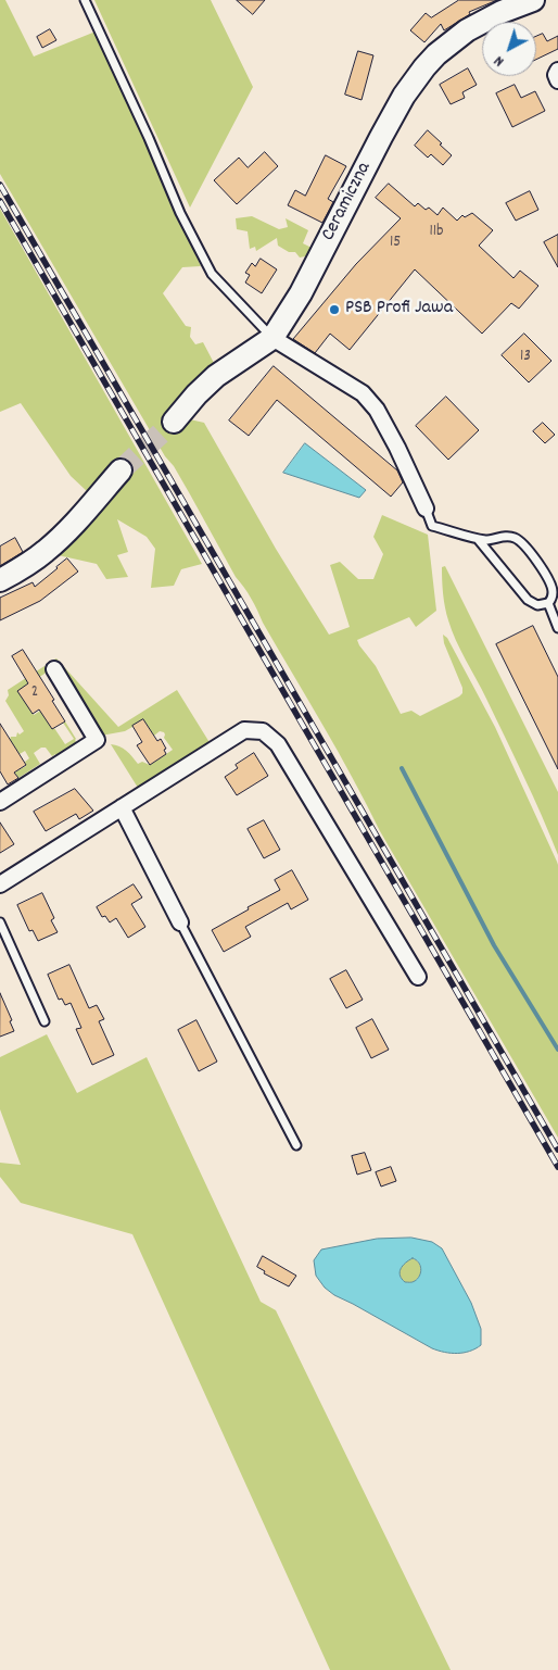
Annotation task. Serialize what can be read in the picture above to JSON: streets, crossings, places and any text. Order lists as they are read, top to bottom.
{
  "streets": {
    "street": ["Ceramiczna"]
  },
  "places": ["PSB Profi Jawa"],
  "house_numbers": [
    "11b",
    "15",
    "13",
    "2"
  ],
  "north": "bottom left"
}
